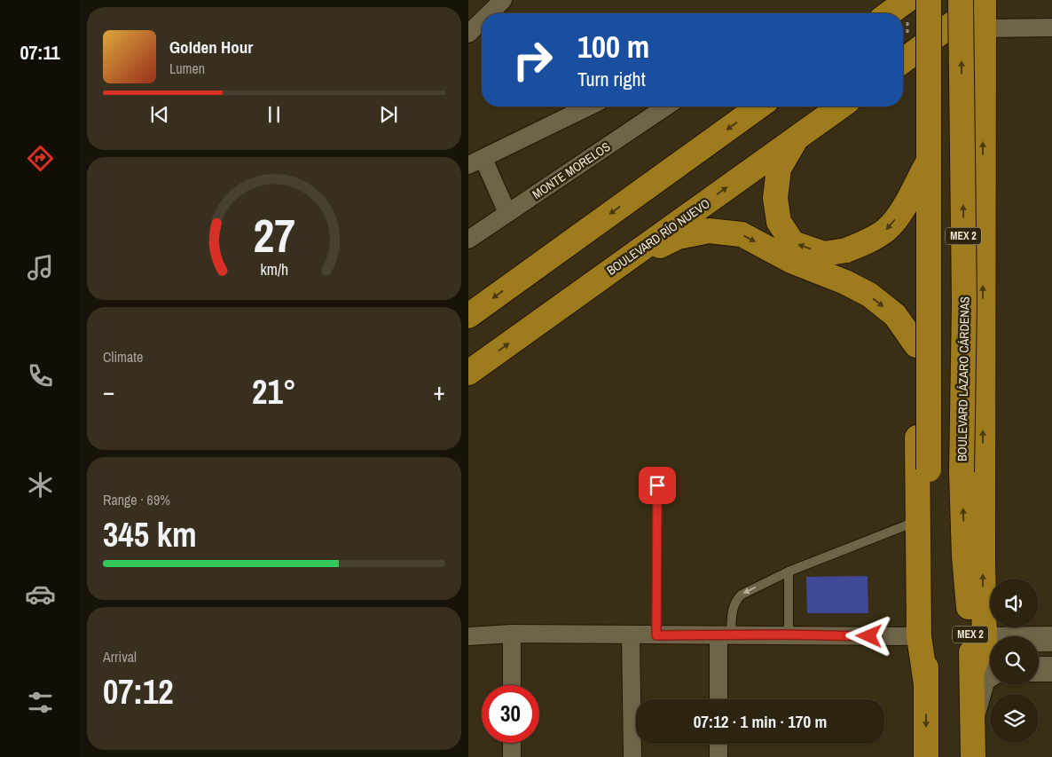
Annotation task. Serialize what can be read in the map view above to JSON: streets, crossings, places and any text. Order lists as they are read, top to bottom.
{
  "streets": {
    "highway": ["MEX 2", "BOULEVARD RÍO NUEVO", "BOULEVARD LÁZARO CÁRDENAS"],
    "street": ["MONTE MORELOS"]
  },
  "page": {
    "tabs": "07:11",
    "turn": ["100 m", "Turn right"],
    "song": ["Golden Hour", "Lumen"],
    "tile": [
      "Climate",
      ["Range · 69%", "345 km"],
      ["Arrival", "07:12"]
    ],
    "heat": ["−", "21°", "+"],
    "limit": "30",
    "trip": "07:12 · 1 min · 170 m",
    "gauge": ["27", "km/h"]
  }
}
